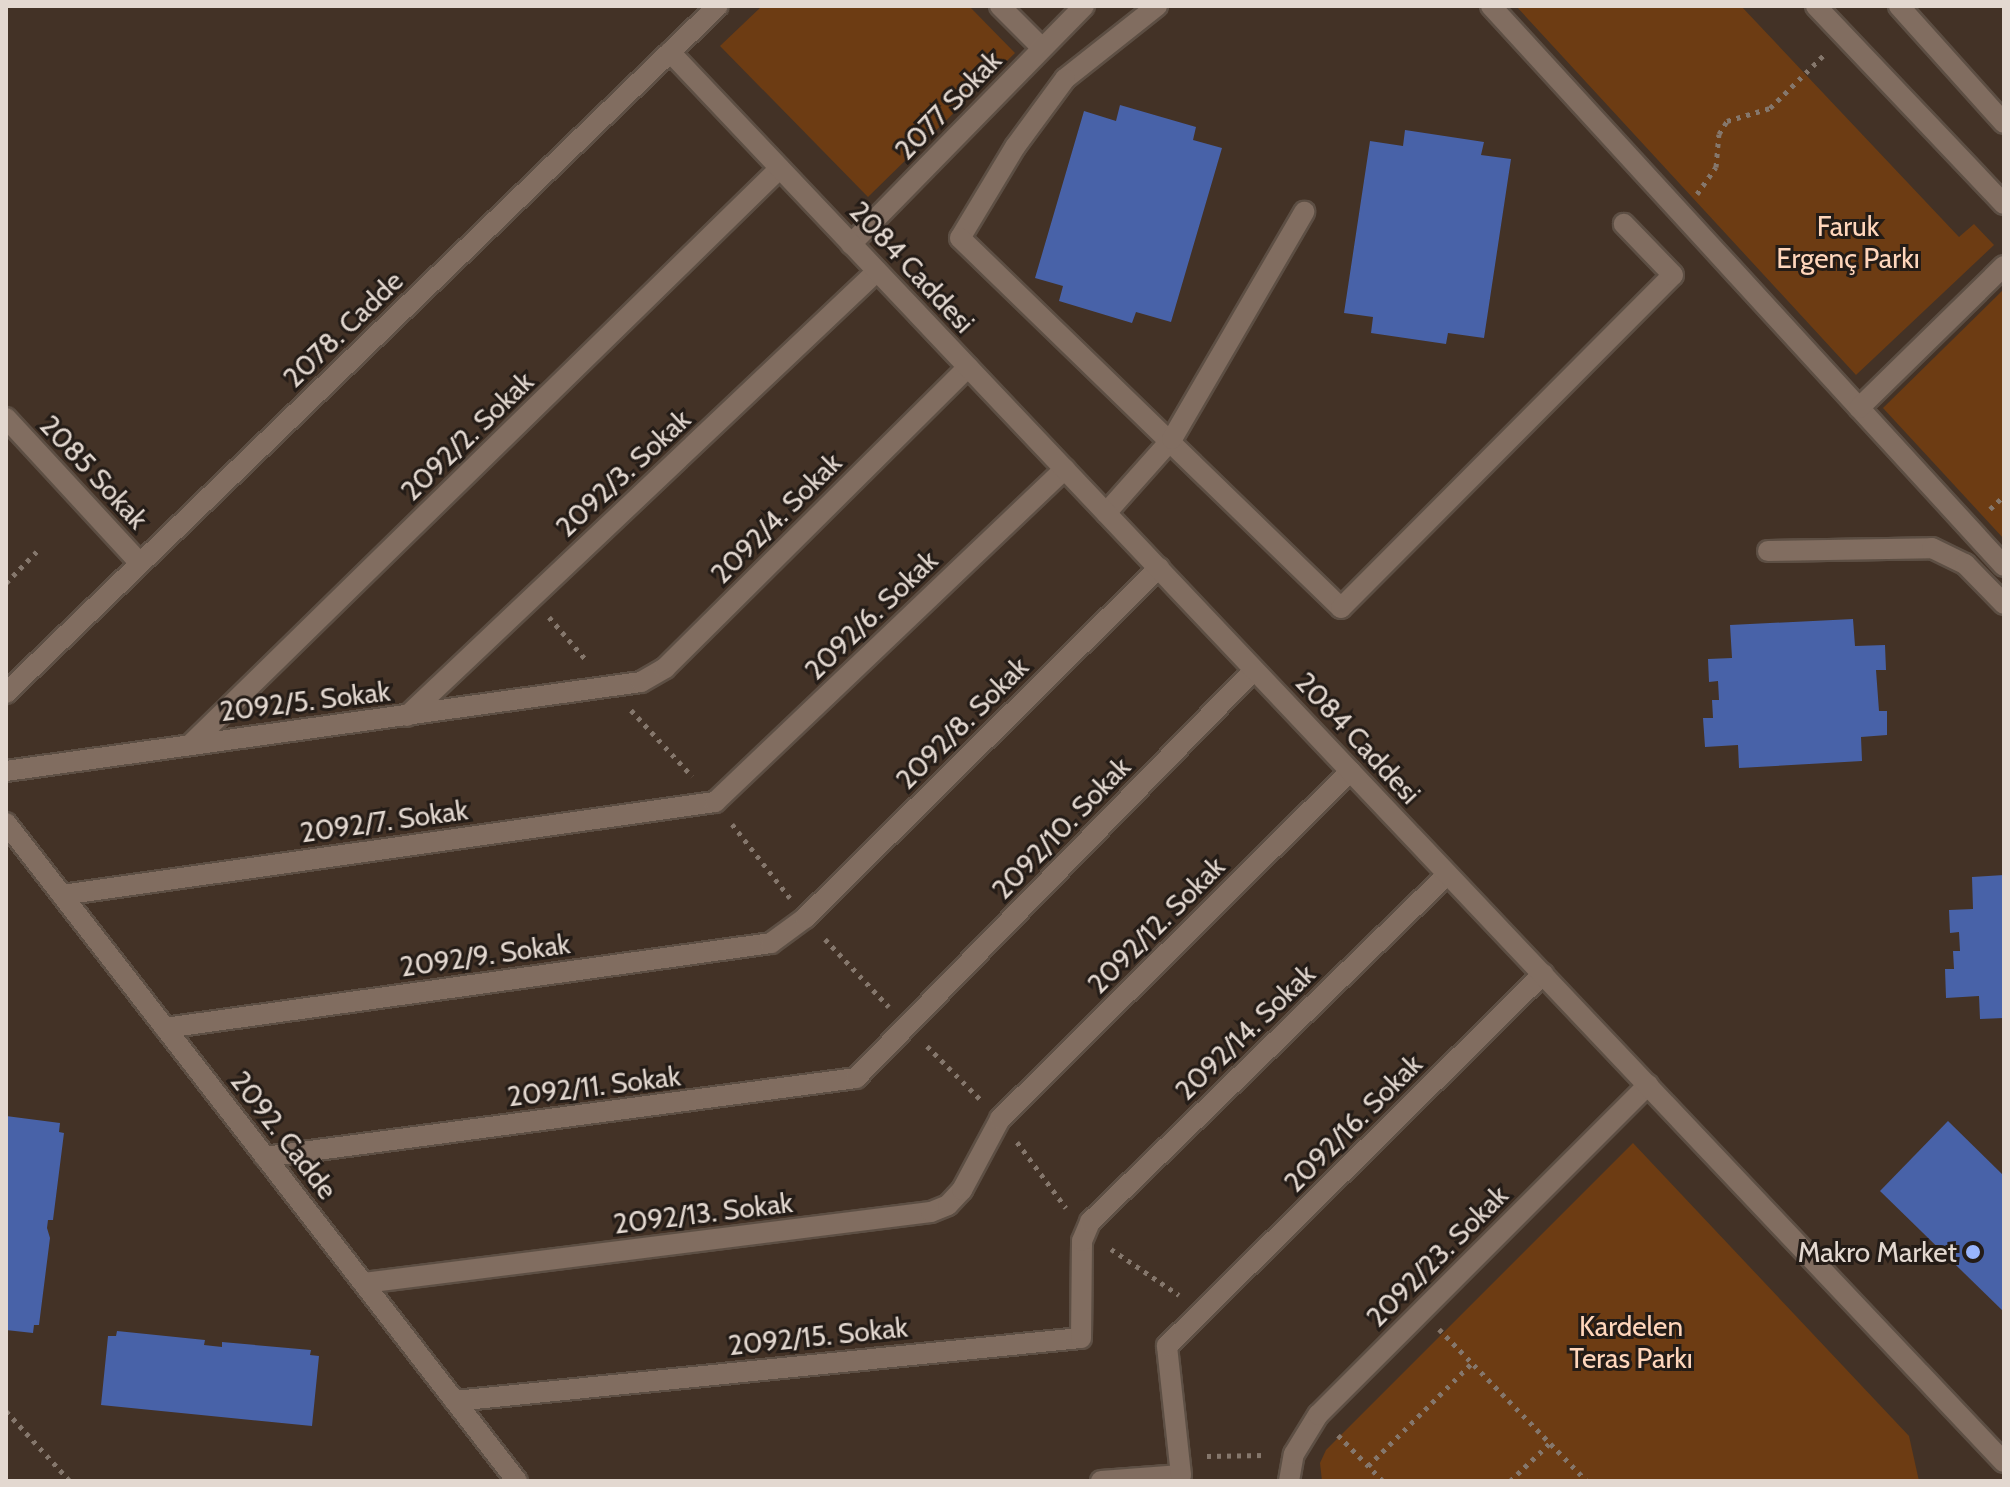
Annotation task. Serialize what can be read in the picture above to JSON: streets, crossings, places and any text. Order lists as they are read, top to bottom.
{
  "streets": {
    "street": [
      "2077 Sokak",
      "2084 Caddesi",
      "2078. Cadde",
      "2092/2. Sokak",
      "2085 Sokak",
      "2092/3. Sokak",
      "2092/4. Sokak",
      "2092/6. Sokak",
      "2092/5. Sokak",
      "2092/8. Sokak",
      "2092/7. Sokak",
      "2092/10. Sokak",
      "2092/12. Sokak",
      "2092/9. Sokak",
      "2092/14. Sokak",
      "2092/11. Sokak",
      "2092/16. Sokak",
      "2092. Cadde",
      "2092/13. Sokak",
      "2092/23. Sokak",
      "2092/15. Sokak"
    ]
  },
  "crossings": [
    ["2077 Sokak", "2084 Caddesi"],
    ["2084 Caddesi", "2078. Cadde"],
    ["2084 Caddesi", "2092/2. Sokak"],
    ["2084 Caddesi", "2092/3. Sokak"],
    ["2084 Caddesi", "2092/4. Sokak"],
    ["2084 Caddesi", "2092/6. Sokak"],
    ["2084 Caddesi", "2092/8. Sokak"],
    ["2084 Caddesi", "2092/10. Sokak"],
    ["2084 Caddesi", "2092/12. Sokak"],
    ["2084 Caddesi", "2092/14. Sokak"],
    ["2084 Caddesi", "2092/16. Sokak"],
    ["2084 Caddesi", "2092/23. Sokak"],
    ["2078. Cadde", "2085 Sokak"],
    ["2092/2. Sokak", "2092/5. Sokak"],
    ["2092/3. Sokak", "2092/5. Sokak"],
    ["2092/4. Sokak", "2092/5. Sokak"],
    ["2092/6. Sokak", "2092/7. Sokak"],
    ["2092/8. Sokak", "2092/9. Sokak"],
    ["2092/7. Sokak", "2092. Cadde"],
    ["2092/10. Sokak", "2092/11. Sokak"],
    ["2092/12. Sokak", "2092/13. Sokak"],
    ["2092/9. Sokak", "2092. Cadde"],
    ["2092/14. Sokak", "2092/15. Sokak"],
    ["2092/11. Sokak", "2092. Cadde"],
    ["2092. Cadde", "2092/13. Sokak"],
    ["2092. Cadde", "2092/15. Sokak"]
  ],
  "parks": ["Faruk Ergenç Parkı", "Kardelen Teras Parkı"],
  "places": ["Makro Market"]
}
